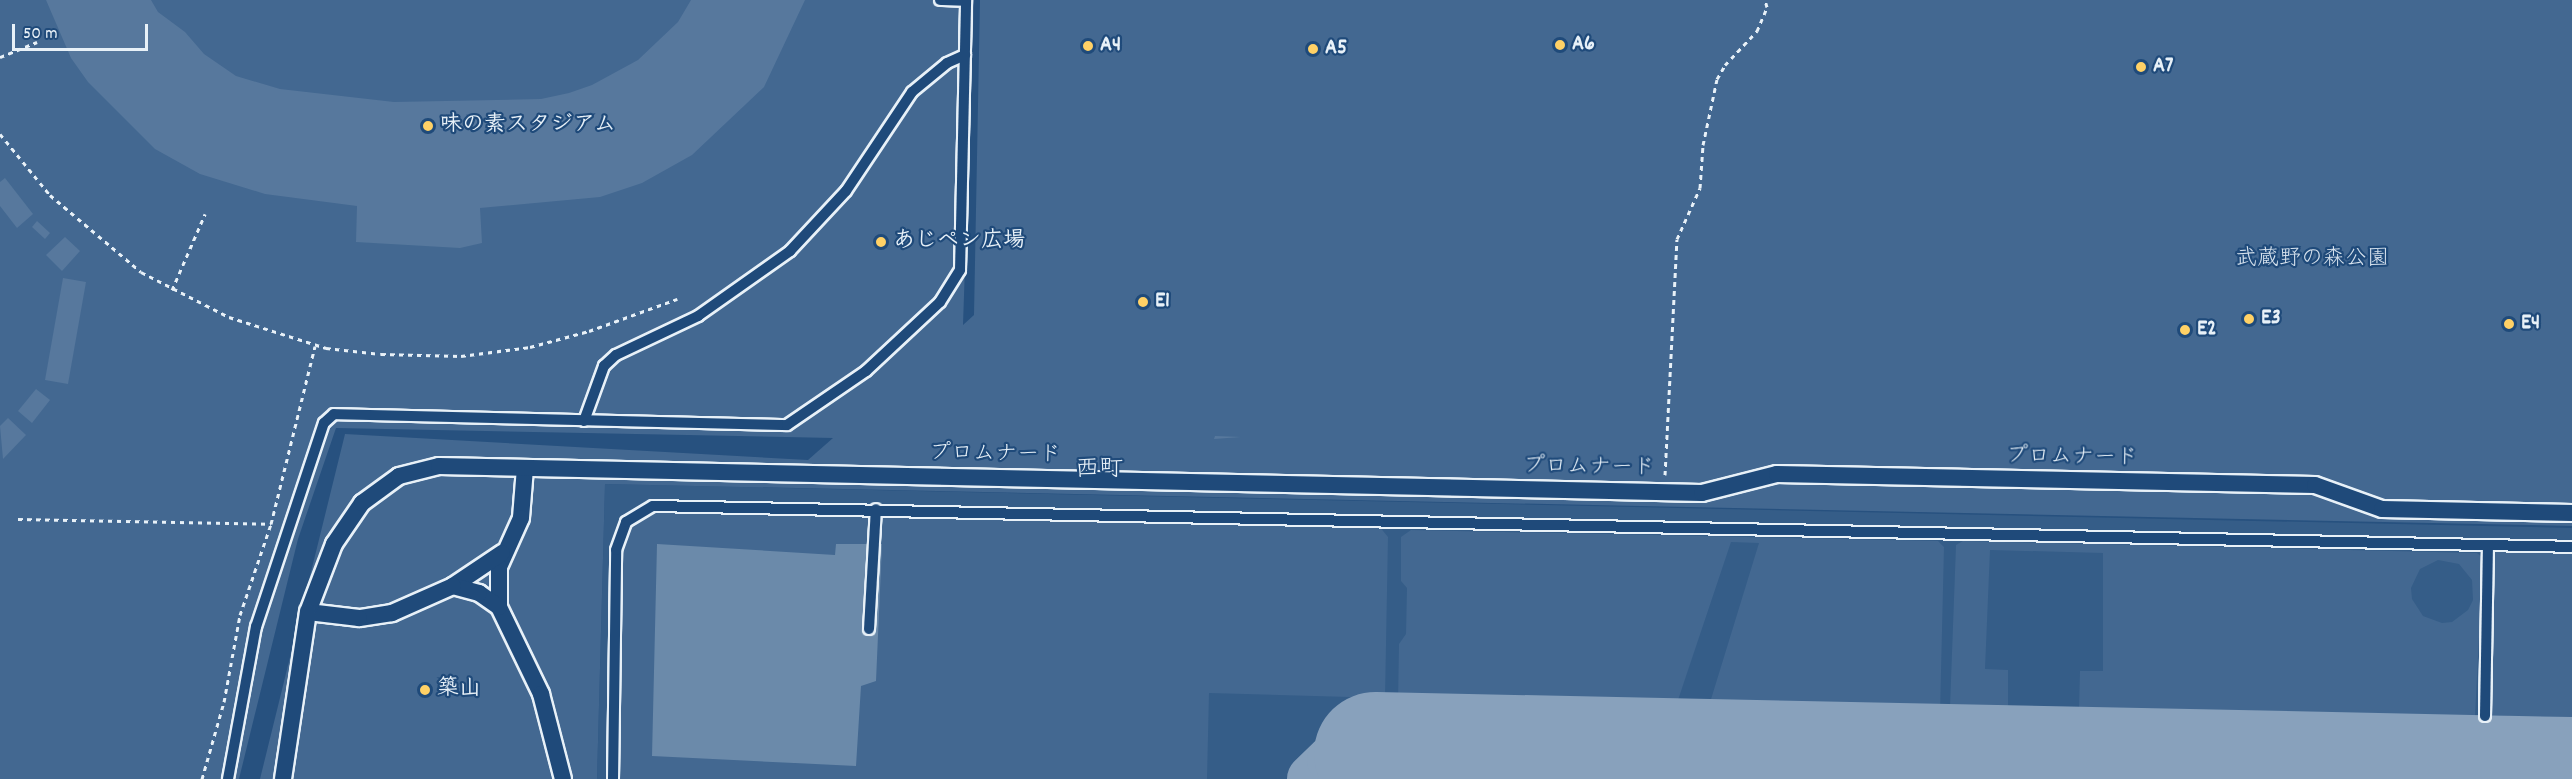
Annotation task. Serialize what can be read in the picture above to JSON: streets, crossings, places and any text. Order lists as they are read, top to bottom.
{
  "streets": {
    "street": ["プロムナード"]
  },
  "districts": ["西町"],
  "parks": ["武蔵野の森公園"],
  "places": [
    "A6",
    "A4",
    "A5",
    "A7",
    "味の素スタジアム",
    "あじペン広場",
    "E1",
    "E3",
    "E4",
    "E2",
    "築山"
  ],
  "scale_bar": "50 m"
}
